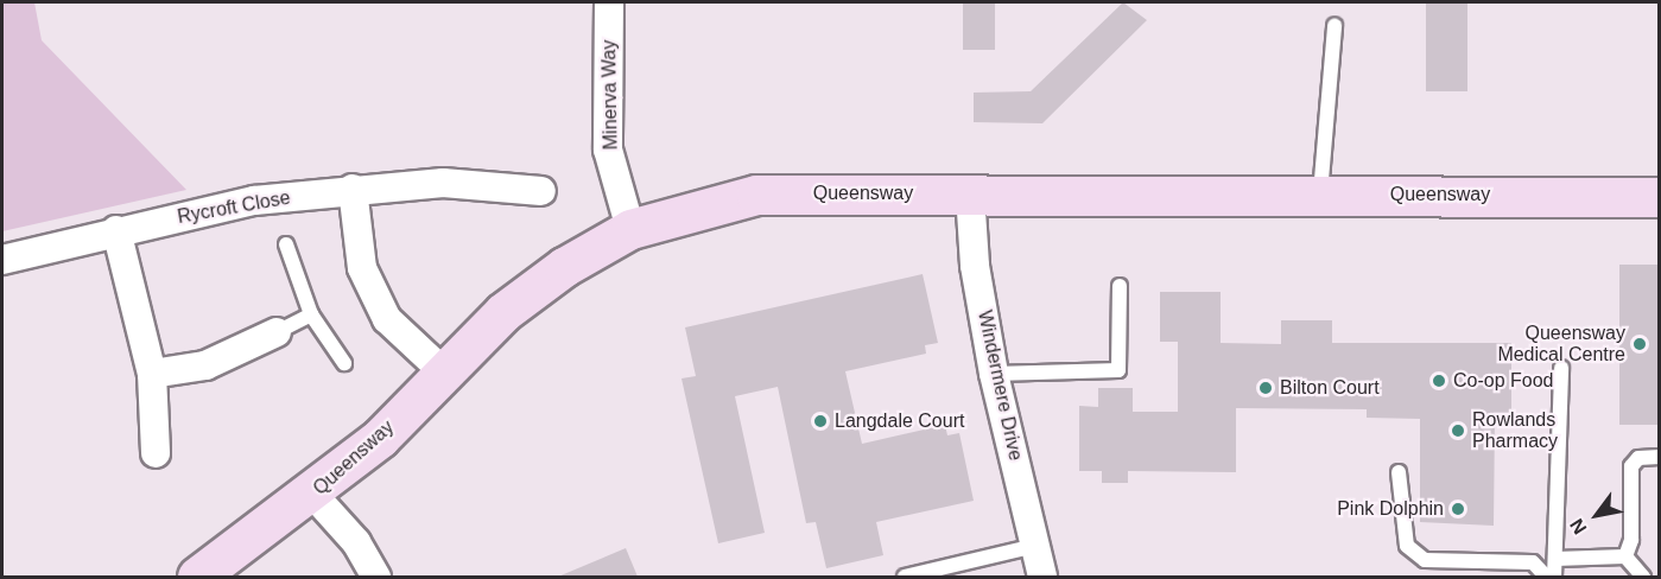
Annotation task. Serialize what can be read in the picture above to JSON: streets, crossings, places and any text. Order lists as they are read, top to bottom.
{
  "streets": {
    "street": [
      "Minerva Way",
      "Queensway",
      "Rycroft Close",
      "Windermere Drive"
    ]
  },
  "crossings": [
    ["Minerva Way", "Queensway"],
    ["Queensway", "Windermere Drive"]
  ],
  "places": [
    "Queensway Medical Centre",
    "Co-op Food",
    "Bilton Court",
    "Langdale Court",
    "Rowlands Pharmacy",
    "Pink Dolphin"
  ],
  "north": "bottom left"
}
